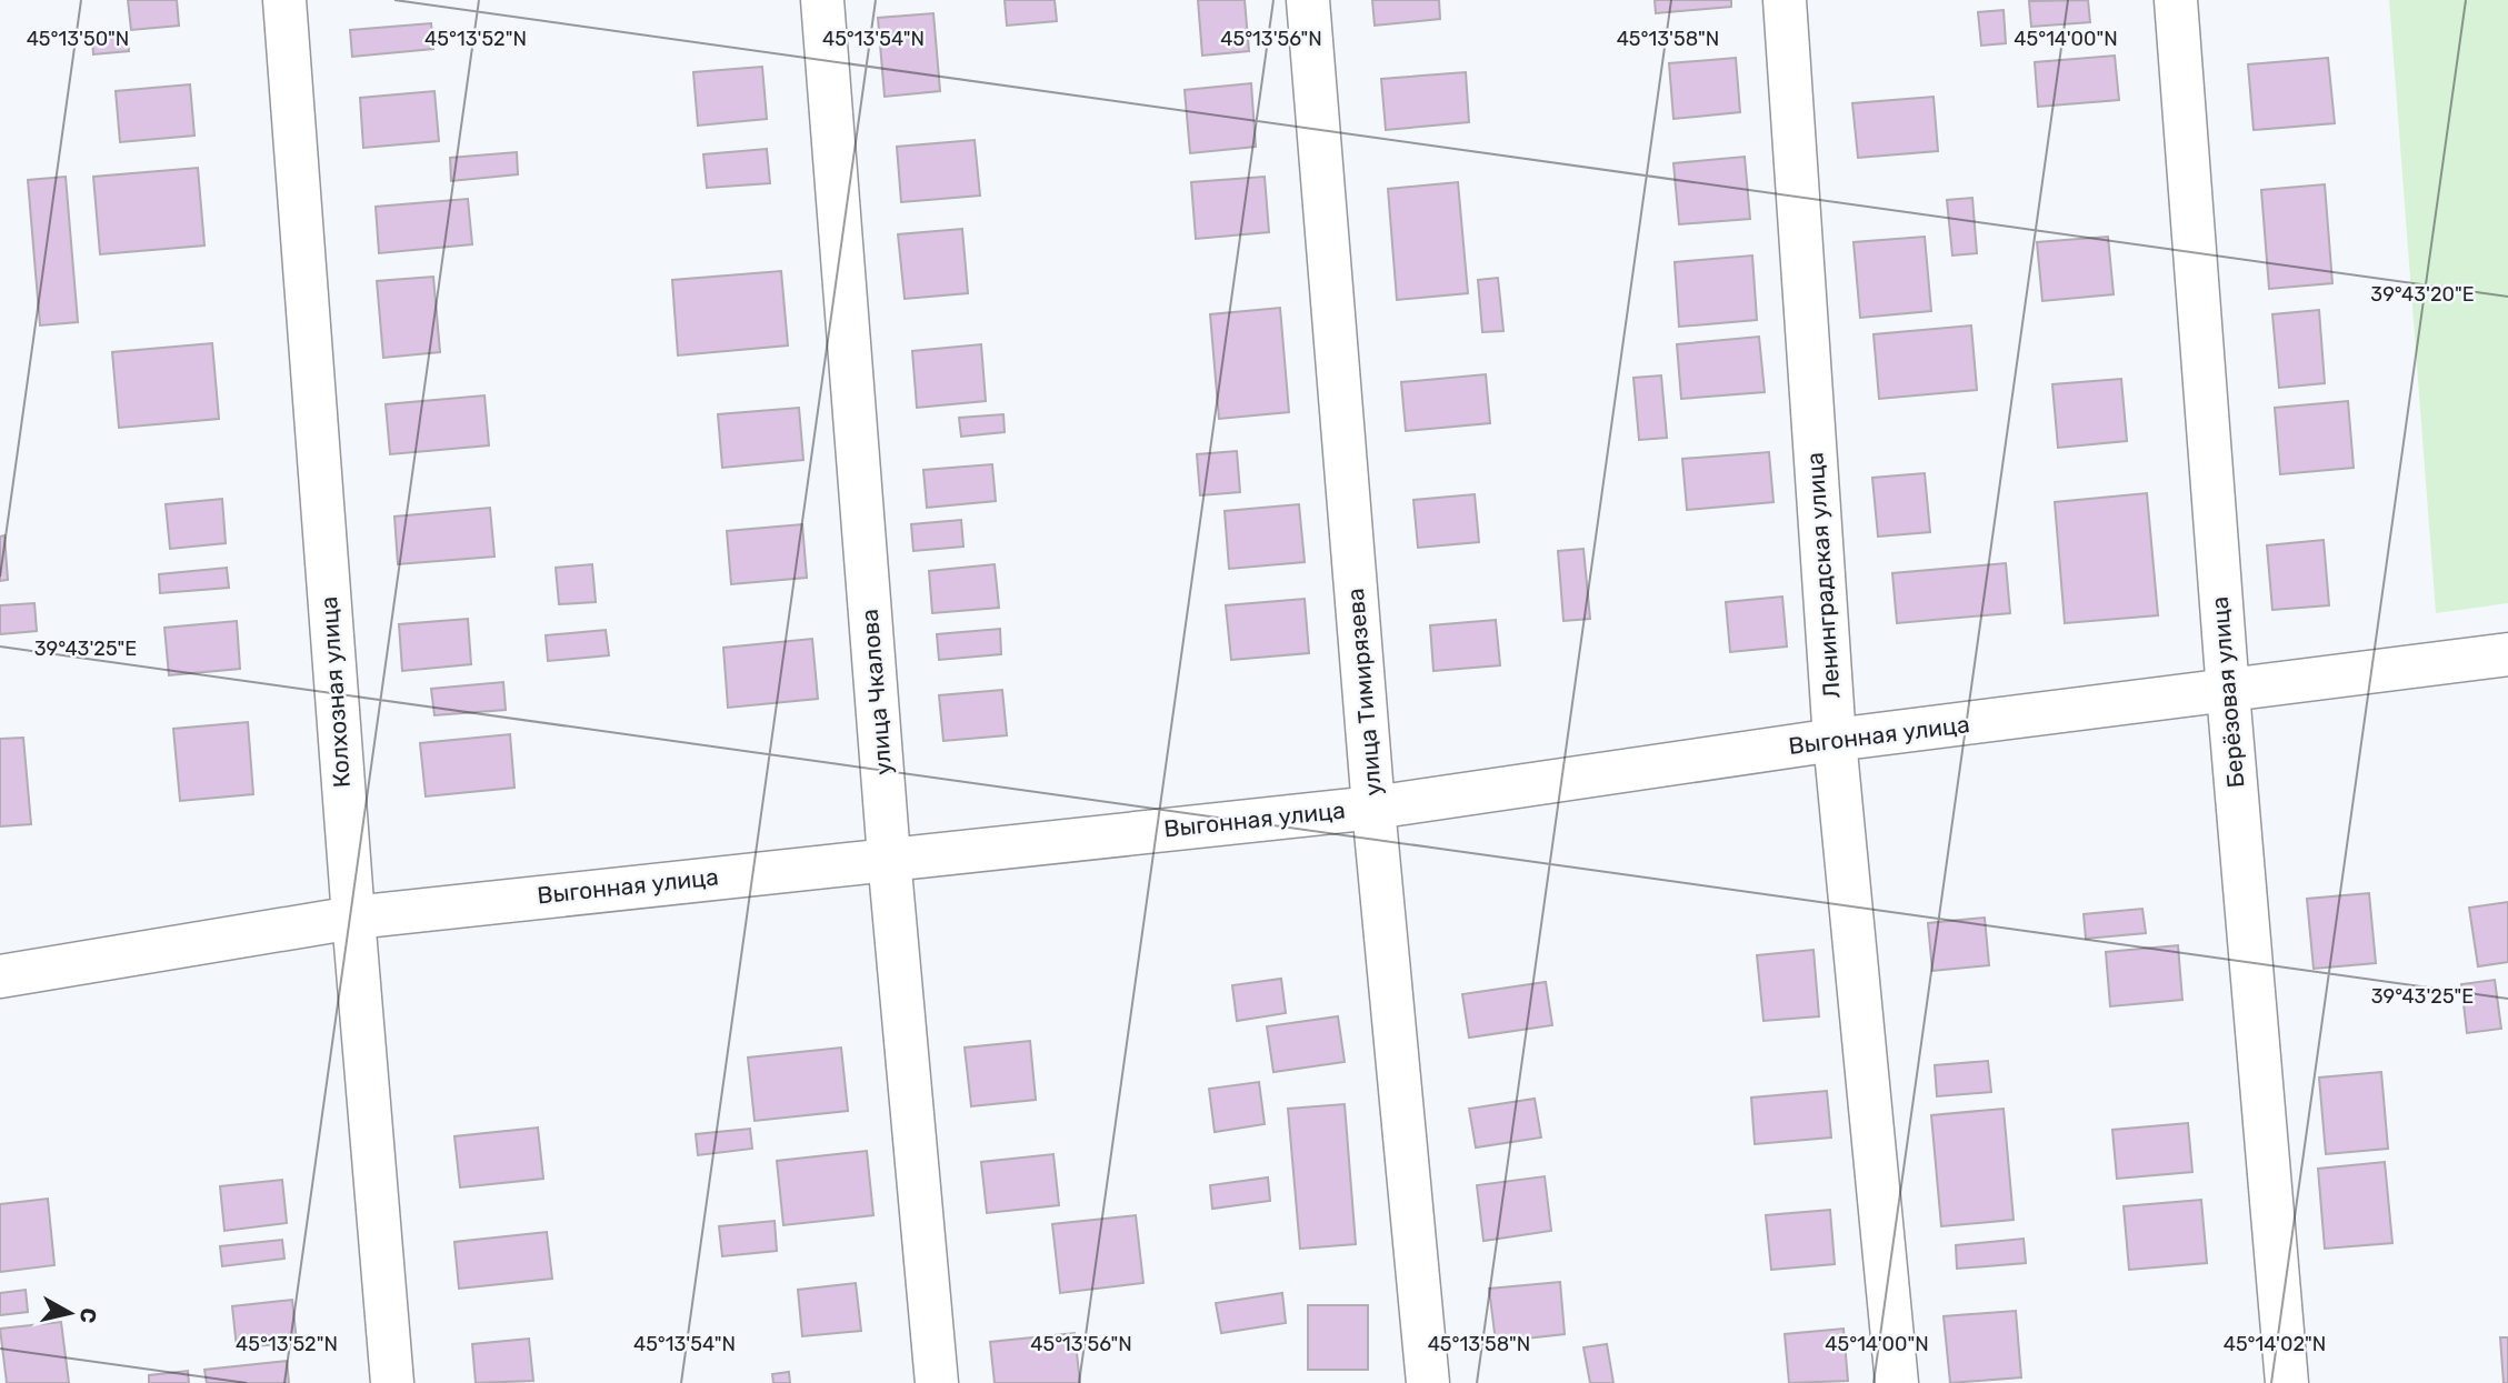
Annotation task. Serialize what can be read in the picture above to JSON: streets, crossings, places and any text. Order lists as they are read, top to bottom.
{
  "streets": {
    "street": [
      "Ленинградская улица",
      "Колхозная улица",
      "улица Чкалова",
      "улица Тимирязева",
      "Берёзовая улица",
      "Выгонная улица"
    ]
  },
  "crossings": [
    ["Ленинградская улица", "Выгонная улица"],
    ["Колхозная улица", "Выгонная улица"],
    ["улица Чкалова", "Выгонная улица"],
    ["улица Тимирязева", "Выгонная улица"],
    ["Берёзовая улица", "Выгонная улица"]
  ],
  "north": "right",
  "coordinates": [
    "45°13'50\"N",
    "45°13'52\"N",
    "45°13'54\"N",
    "45°13'56\"N",
    "45°13'58\"N",
    "45°14'00\"N",
    "39°43'20\"E",
    "39°43'25\"E",
    "45°14'02\"N"
  ]
}
